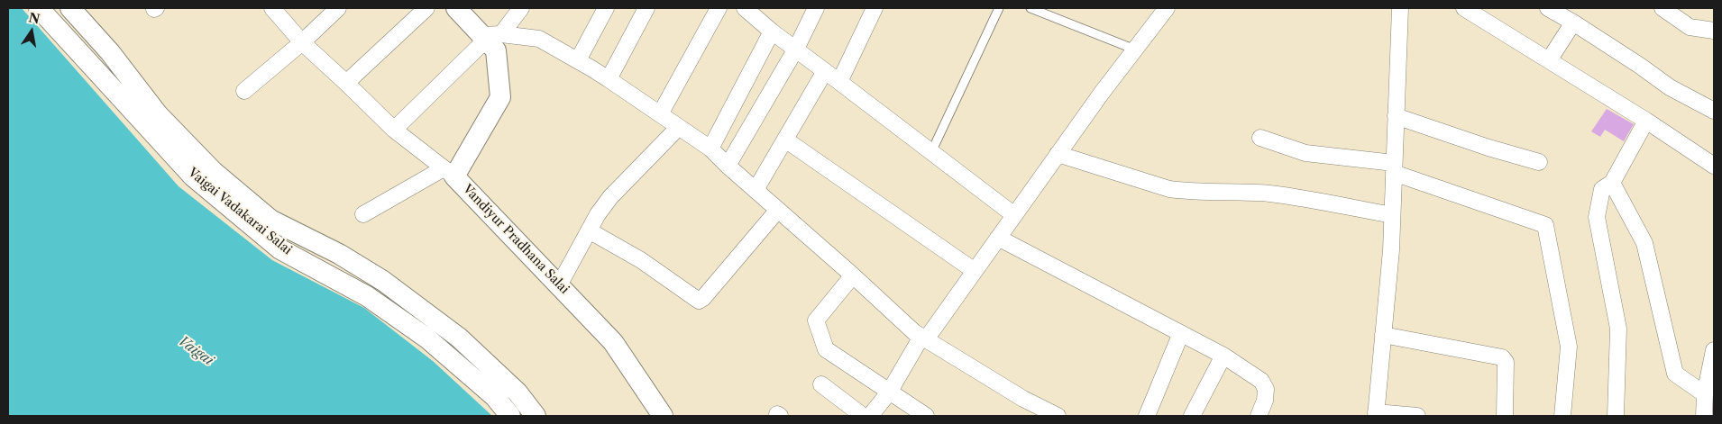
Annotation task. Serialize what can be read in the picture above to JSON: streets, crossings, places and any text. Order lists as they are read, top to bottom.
{
  "streets": {
    "street": ["Vaigai Vadakarai Salai", "Vandiyur Pradhana Salai"]
  },
  "water": ["Vaigai"],
  "north": "top"
}
